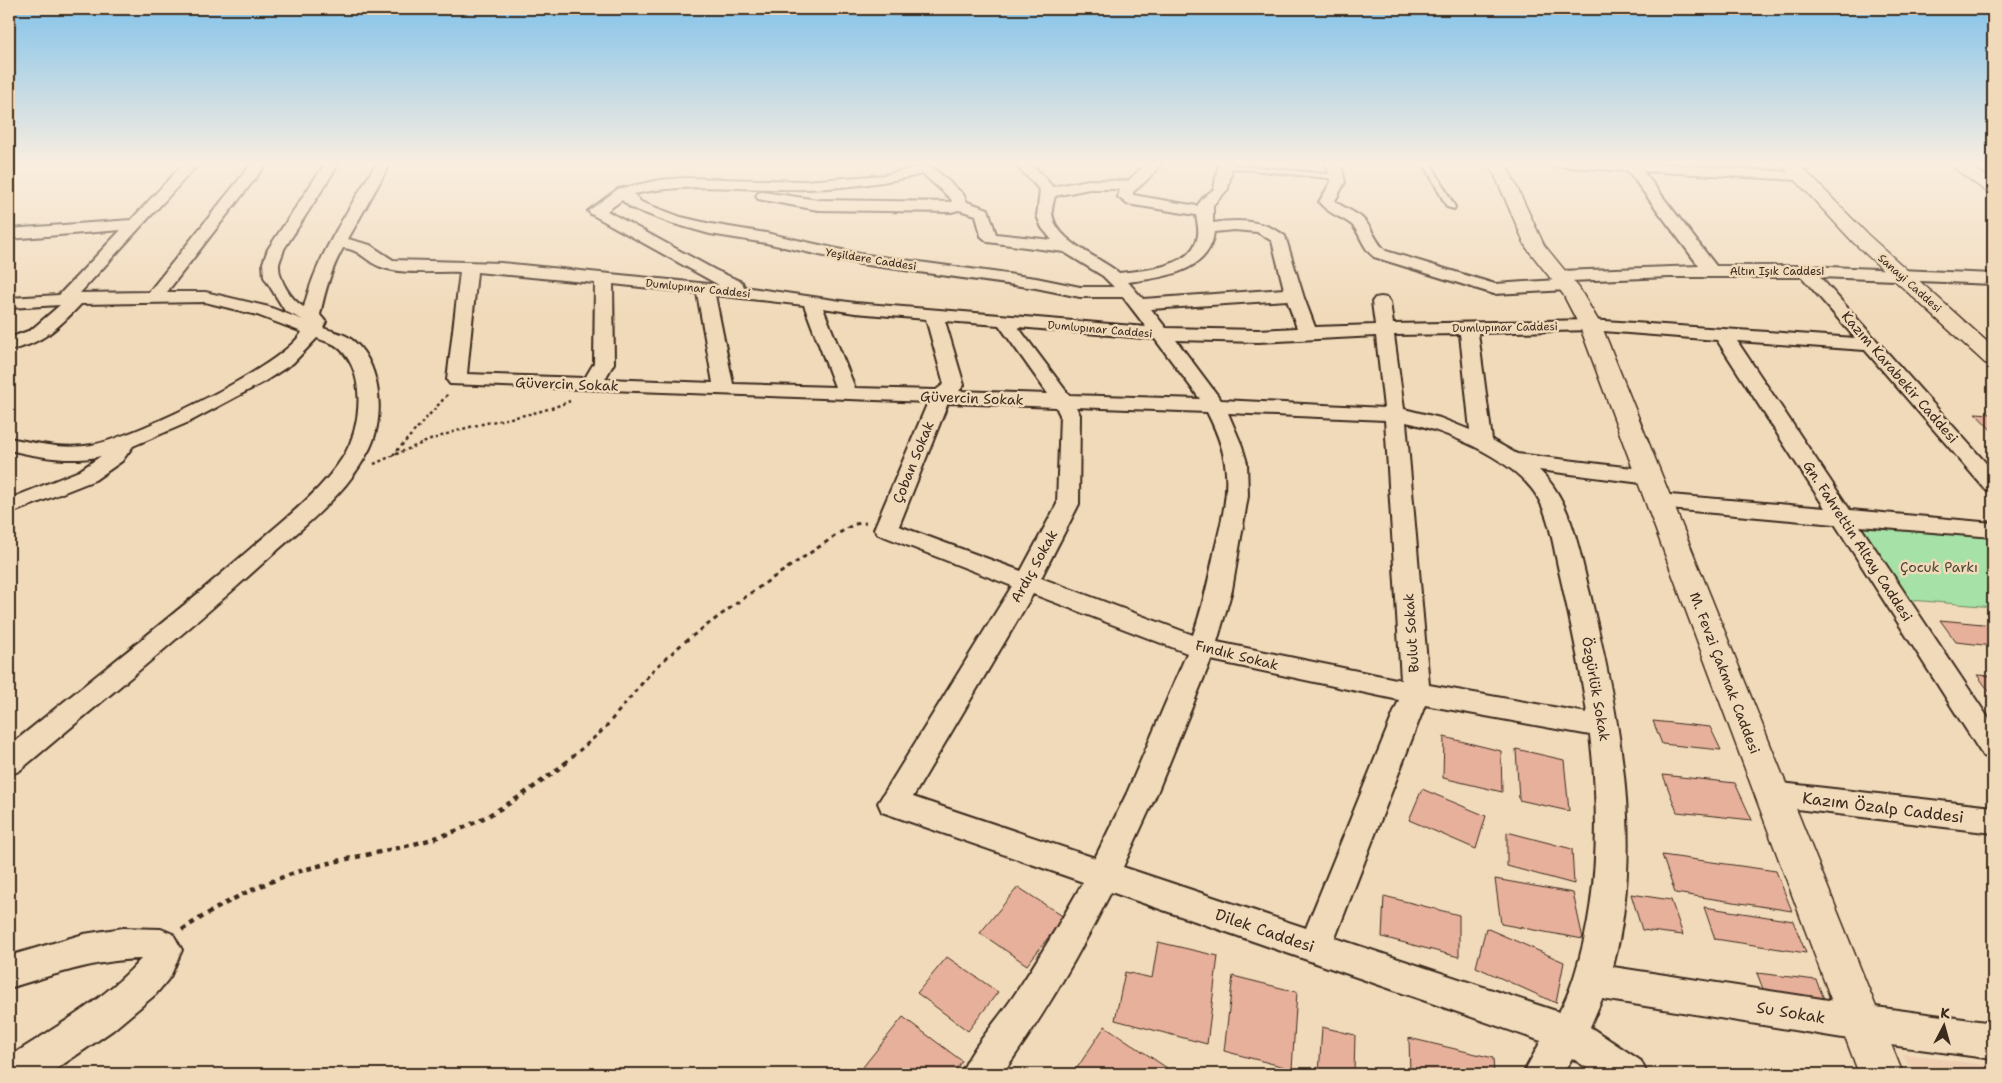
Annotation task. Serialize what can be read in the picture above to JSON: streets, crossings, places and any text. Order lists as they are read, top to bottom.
{
  "streets": {
    "street": [
      "Yeşildere Caddesi",
      "Altın Işık Caddesi",
      "Sanayi Caddesi",
      "Dumlupınar Caddesi",
      "Kazım Karabekir Caddesi",
      "Güvercin Sokak",
      "Çoban Sokak",
      "Gn. Fahrettin Altay Caddesi",
      "Ardıç Sokak",
      "Bulut Sokak",
      "Fındık Sokak",
      "M. Fevzi Çakmak Caddesi",
      "Özgürlük Sokak",
      "Kazım Özalp Caddesi",
      "Dilek Caddesi",
      "Su Sokak"
    ]
  },
  "crossings": [
    ["Altın Işık Caddesi", "Sanayi Caddesi"],
    ["Altın Işık Caddesi", "Kazım Karabekir Caddesi"],
    ["Altın Işık Caddesi", "M. Fevzi Çakmak Caddesi"],
    ["Dumlupınar Caddesi", "Kazım Karabekir Caddesi"],
    ["Dumlupınar Caddesi", "Çoban Sokak"],
    ["Dumlupınar Caddesi", "Gn. Fahrettin Altay Caddesi"],
    ["Dumlupınar Caddesi", "Ardıç Sokak"],
    ["Dumlupınar Caddesi", "Bulut Sokak"],
    ["Dumlupınar Caddesi", "M. Fevzi Çakmak Caddesi"],
    ["Güvercin Sokak", "Çoban Sokak"],
    ["Güvercin Sokak", "Ardıç Sokak"],
    ["Güvercin Sokak", "Bulut Sokak"],
    ["Güvercin Sokak", "Özgürlük Sokak"],
    ["Çoban Sokak", "Fındık Sokak"],
    ["Ardıç Sokak", "Fındık Sokak"],
    ["Ardıç Sokak", "Dilek Caddesi"],
    ["Bulut Sokak", "Fındık Sokak"],
    ["Bulut Sokak", "Dilek Caddesi"],
    ["Fındık Sokak", "Özgürlük Sokak"],
    ["M. Fevzi Çakmak Caddesi", "Kazım Özalp Caddesi"],
    ["M. Fevzi Çakmak Caddesi", "Su Sokak"],
    ["Özgürlük Sokak", "Dilek Caddesi"],
    ["Özgürlük Sokak", "Su Sokak"]
  ],
  "parks": ["Çocuk Parkı"],
  "north": "top"
}
